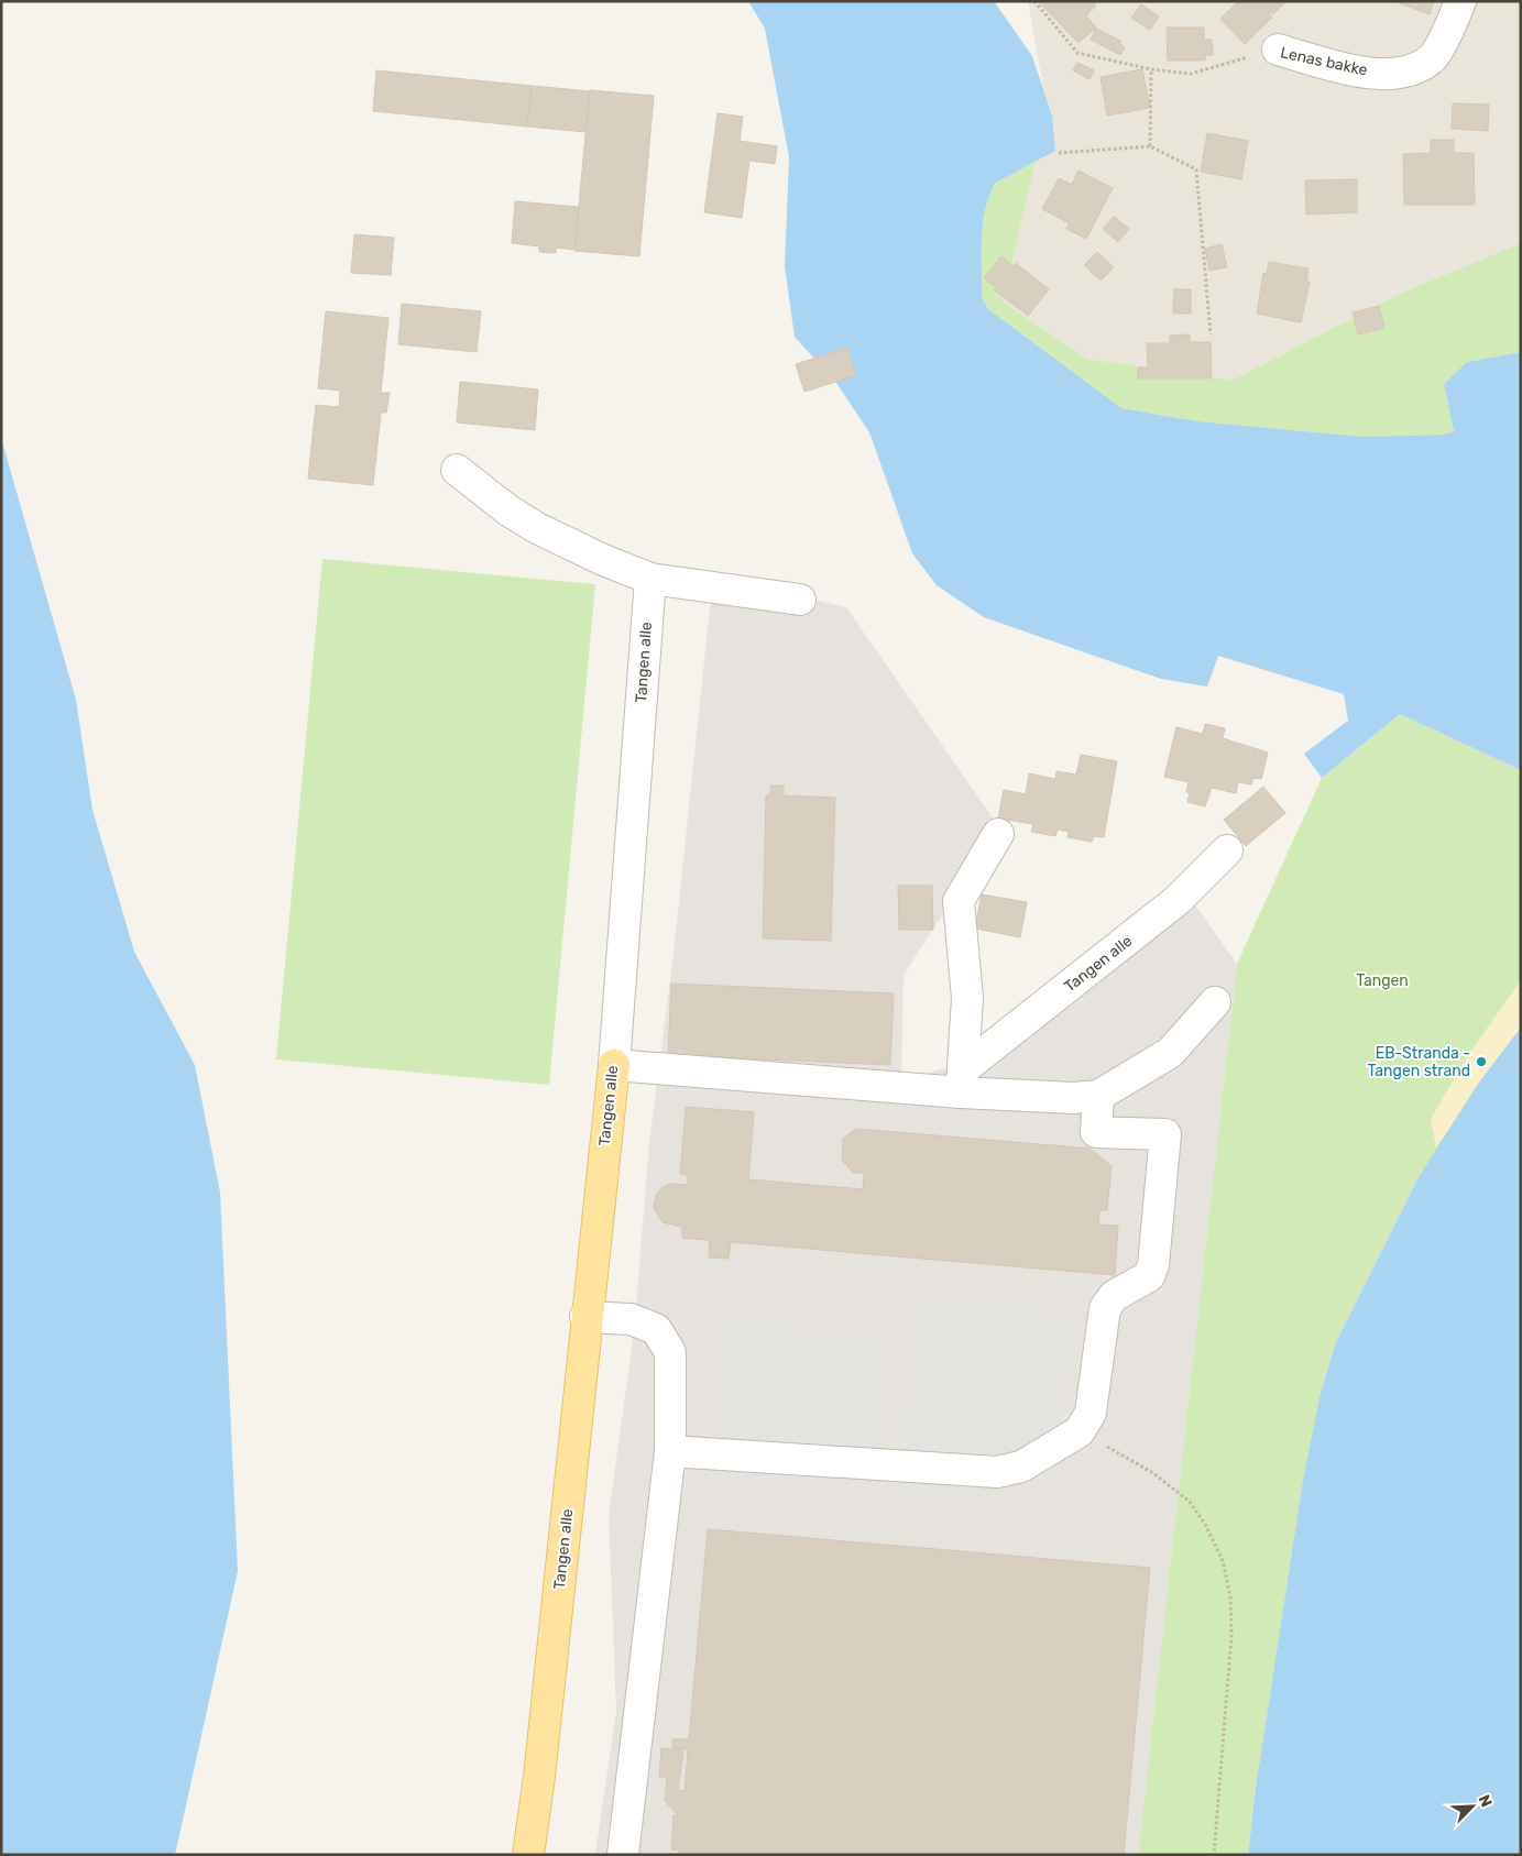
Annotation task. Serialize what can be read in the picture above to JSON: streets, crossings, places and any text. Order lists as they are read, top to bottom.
{
  "streets": {
    "main road": ["Tangen alle"],
    "street": ["Lenas bakke"]
  },
  "parks": ["Tangen"],
  "places": ["EB-Stranda - Tangen strand"],
  "north": "top right"
}
